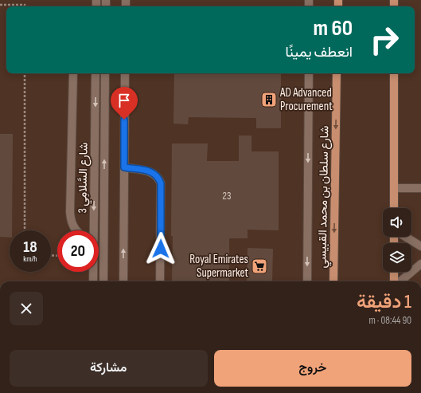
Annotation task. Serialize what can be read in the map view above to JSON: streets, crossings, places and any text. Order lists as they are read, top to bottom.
{
  "streets": {
    "main road": ["شارع سلطان بن محمد القبيسي"],
    "street": ["شارع السَّلامِي 3"]
  },
  "places": {
    "building": ["AD Advanced Procurement"],
    "supermarket": ["Royal Emirates Supermarket"]
  },
  "house_numbers": ["23"],
  "page": {
    "turn": ["60 m", "انعطف يمينًا"],
    "speed": "18 km/h",
    "limit": "20",
    "heading": ["1 دقيقة", "90 m · 08:44"],
    "buttons": ["خروج", "مشاركة"]
  }
}
